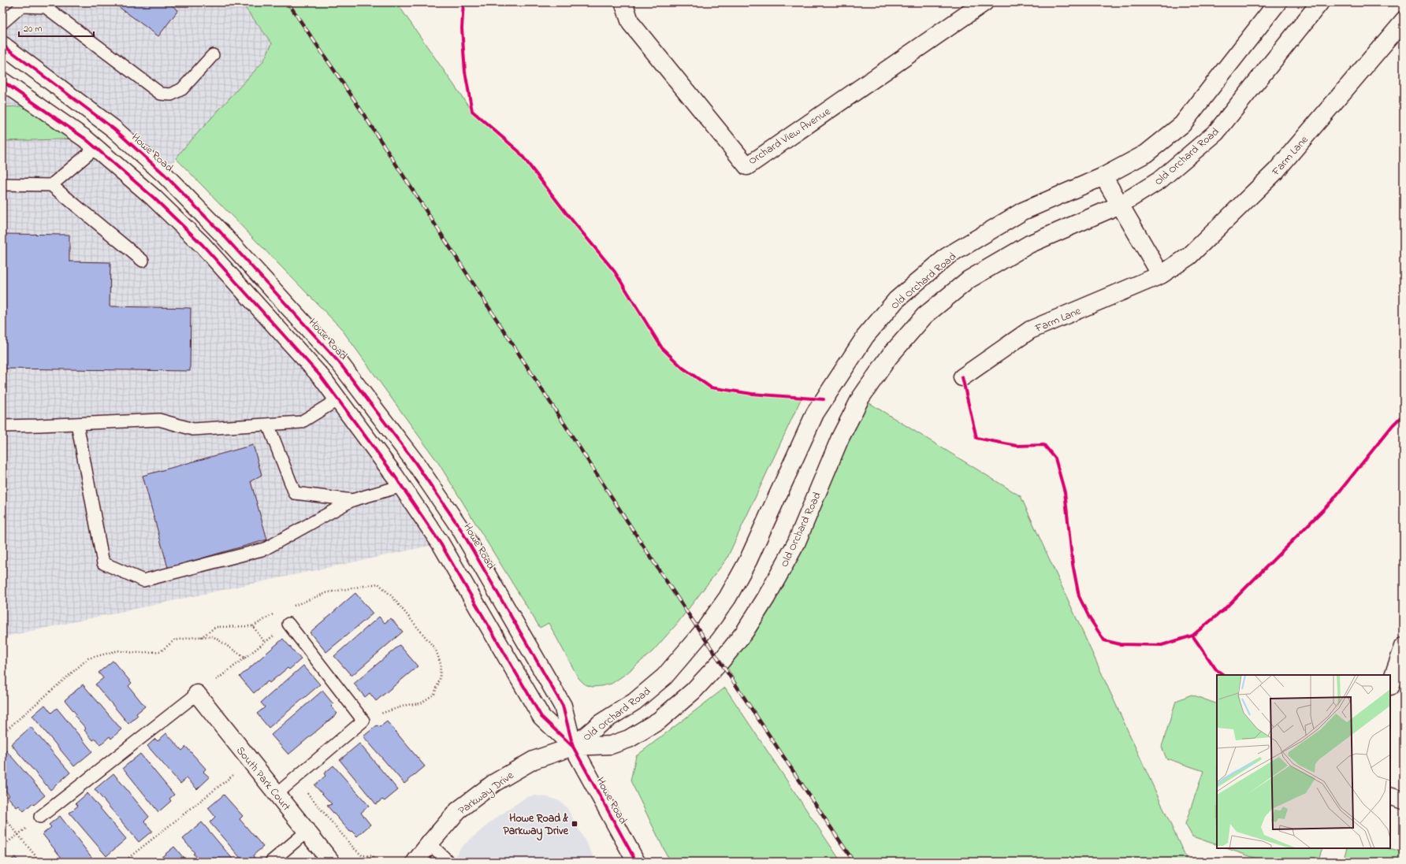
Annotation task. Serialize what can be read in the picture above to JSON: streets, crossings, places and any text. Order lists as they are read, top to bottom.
{
  "streets": {
    "street": [
      "Orchard View Avenue",
      "Howe Road",
      "Farm Lane",
      "Old Orchard Road",
      "South Park Court",
      "Parkway Drive"
    ]
  },
  "crossings": [
    ["Howe Road", "Old Orchard Road"],
    ["Howe Road", "Parkway Drive"],
    ["Old Orchard Road", "Parkway Drive"]
  ],
  "places": {
    "transit": ["Howe Road & Parkway Drive"]
  },
  "scale_bar": "20 m"
}
